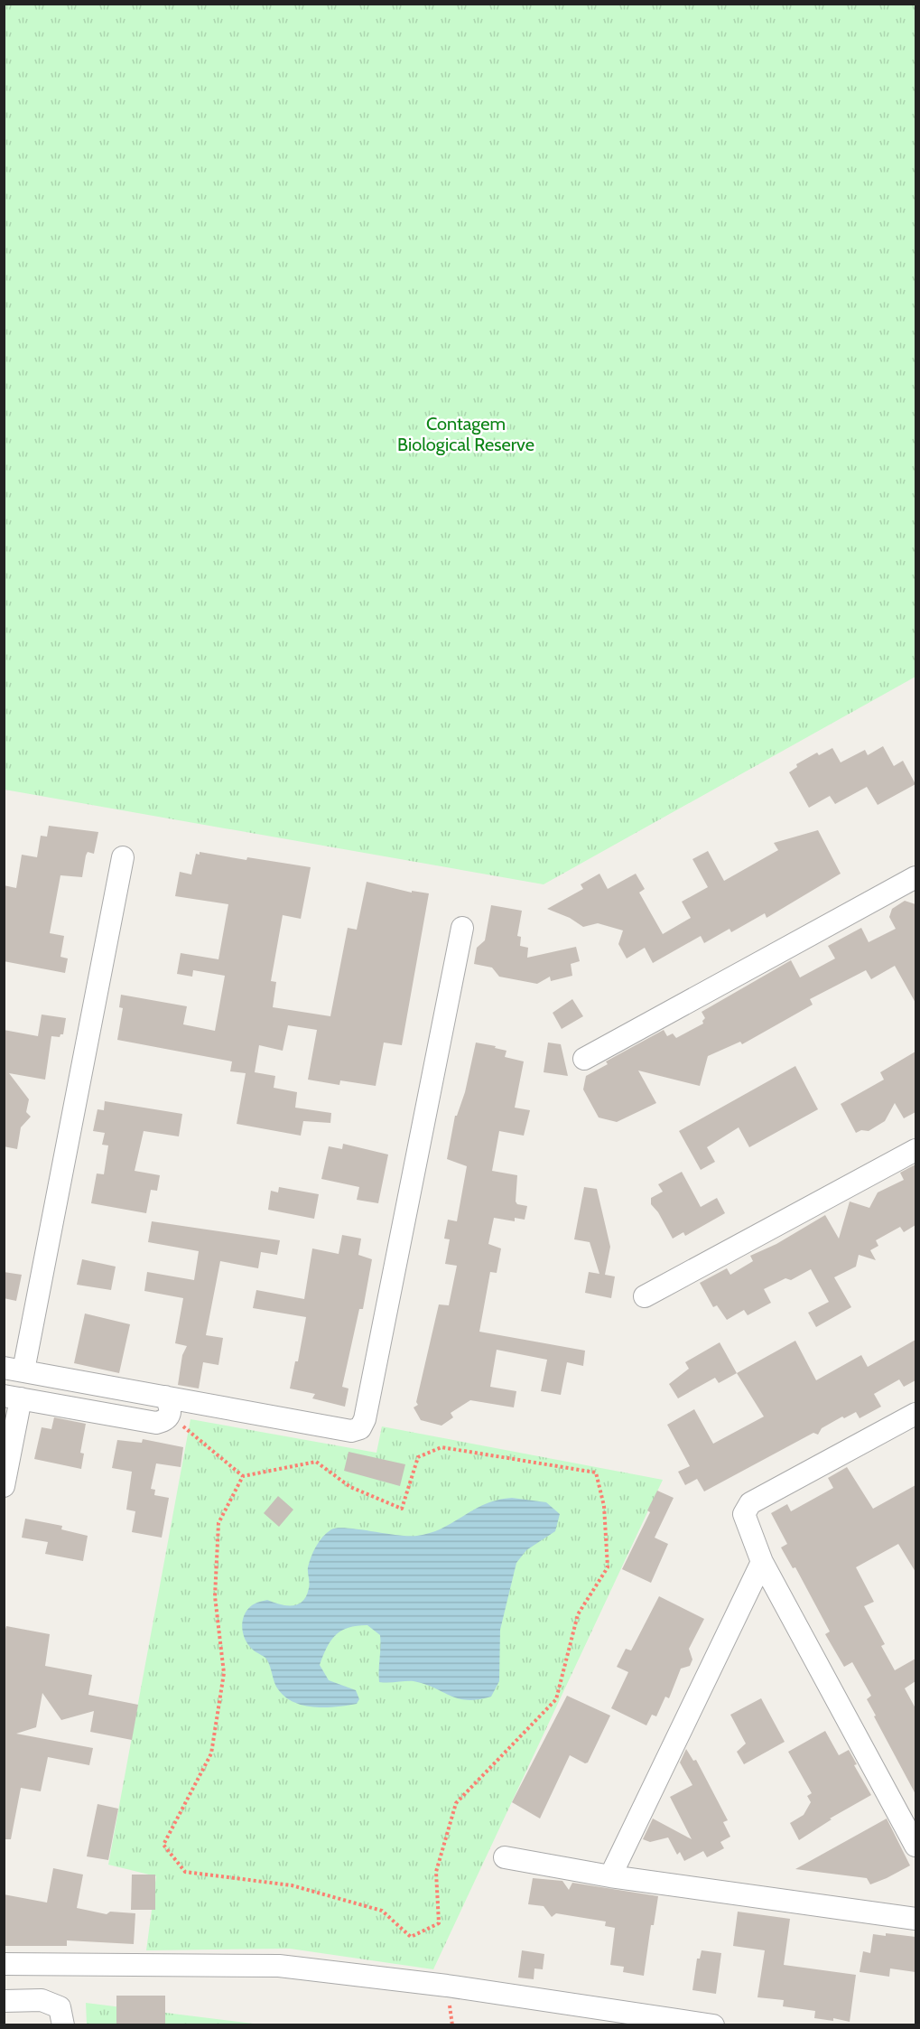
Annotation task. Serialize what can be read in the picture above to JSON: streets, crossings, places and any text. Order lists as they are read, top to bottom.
{
  "parks": ["Contagem Biological Reserve"]
}
